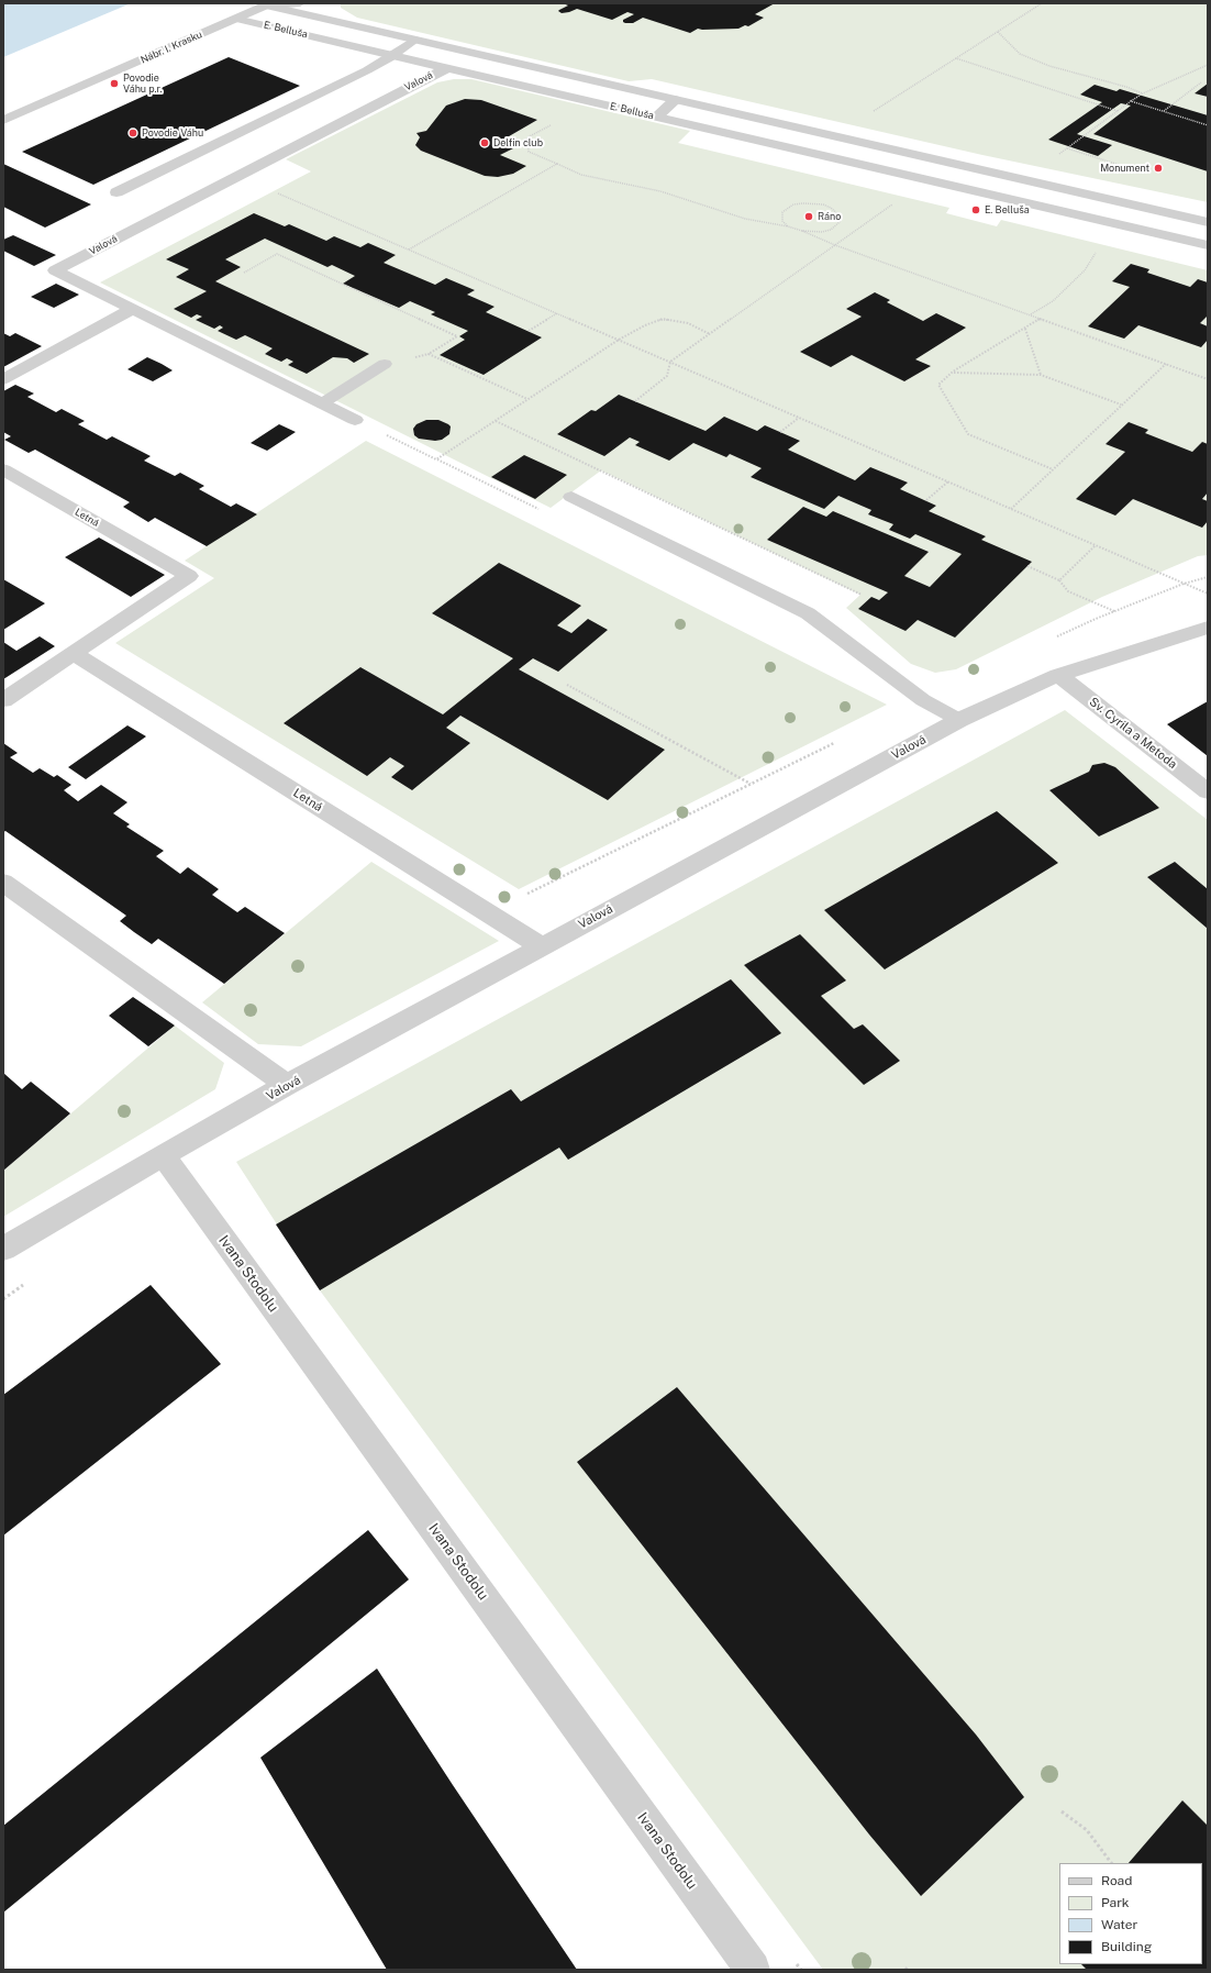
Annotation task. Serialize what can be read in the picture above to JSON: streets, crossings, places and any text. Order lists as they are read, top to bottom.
{
  "streets": {
    "street": [
      "E. Belluša",
      "Valová",
      "Letná",
      "Sv. Cyrila a Metoda",
      "Ivana Stodolu"
    ],
    "lane": ["Nábr. I. Krasku"]
  },
  "crossings": [
    ["E. Belluša", "Nábr. I. Krasku"],
    ["E. Belluša", "Valová"],
    ["Valová", "Letná"],
    ["Valová", "Sv. Cyrila a Metoda"],
    ["Valová", "Ivana Stodolu"]
  ],
  "places": [
    "Povodie Váhu p.r.",
    "Povodie Váhu",
    "Delfin club",
    "Monument",
    "E. Belluša",
    "Ráno"
  ],
  "legend": [
    "Road",
    "Park",
    "Water",
    "Building"
  ]
}
